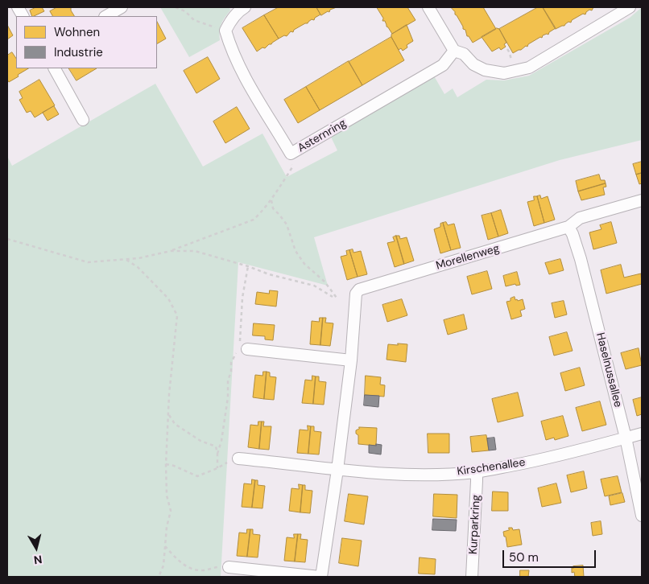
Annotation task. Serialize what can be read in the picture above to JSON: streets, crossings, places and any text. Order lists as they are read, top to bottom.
{
  "streets": {
    "street": [
      "Asternring",
      "Morellenweg",
      "Haselnussallee",
      "Kirschenallee",
      "Kurparkring"
    ]
  },
  "crossings": [
    ["Morellenweg", "Haselnussallee"],
    ["Morellenweg", "Kirschenallee"],
    ["Haselnussallee", "Kirschenallee"],
    ["Kirschenallee", "Kurparkring"]
  ],
  "legend": ["Wohnen", "Industrie"],
  "scale_bar": "50 m",
  "north": "bottom"
}
